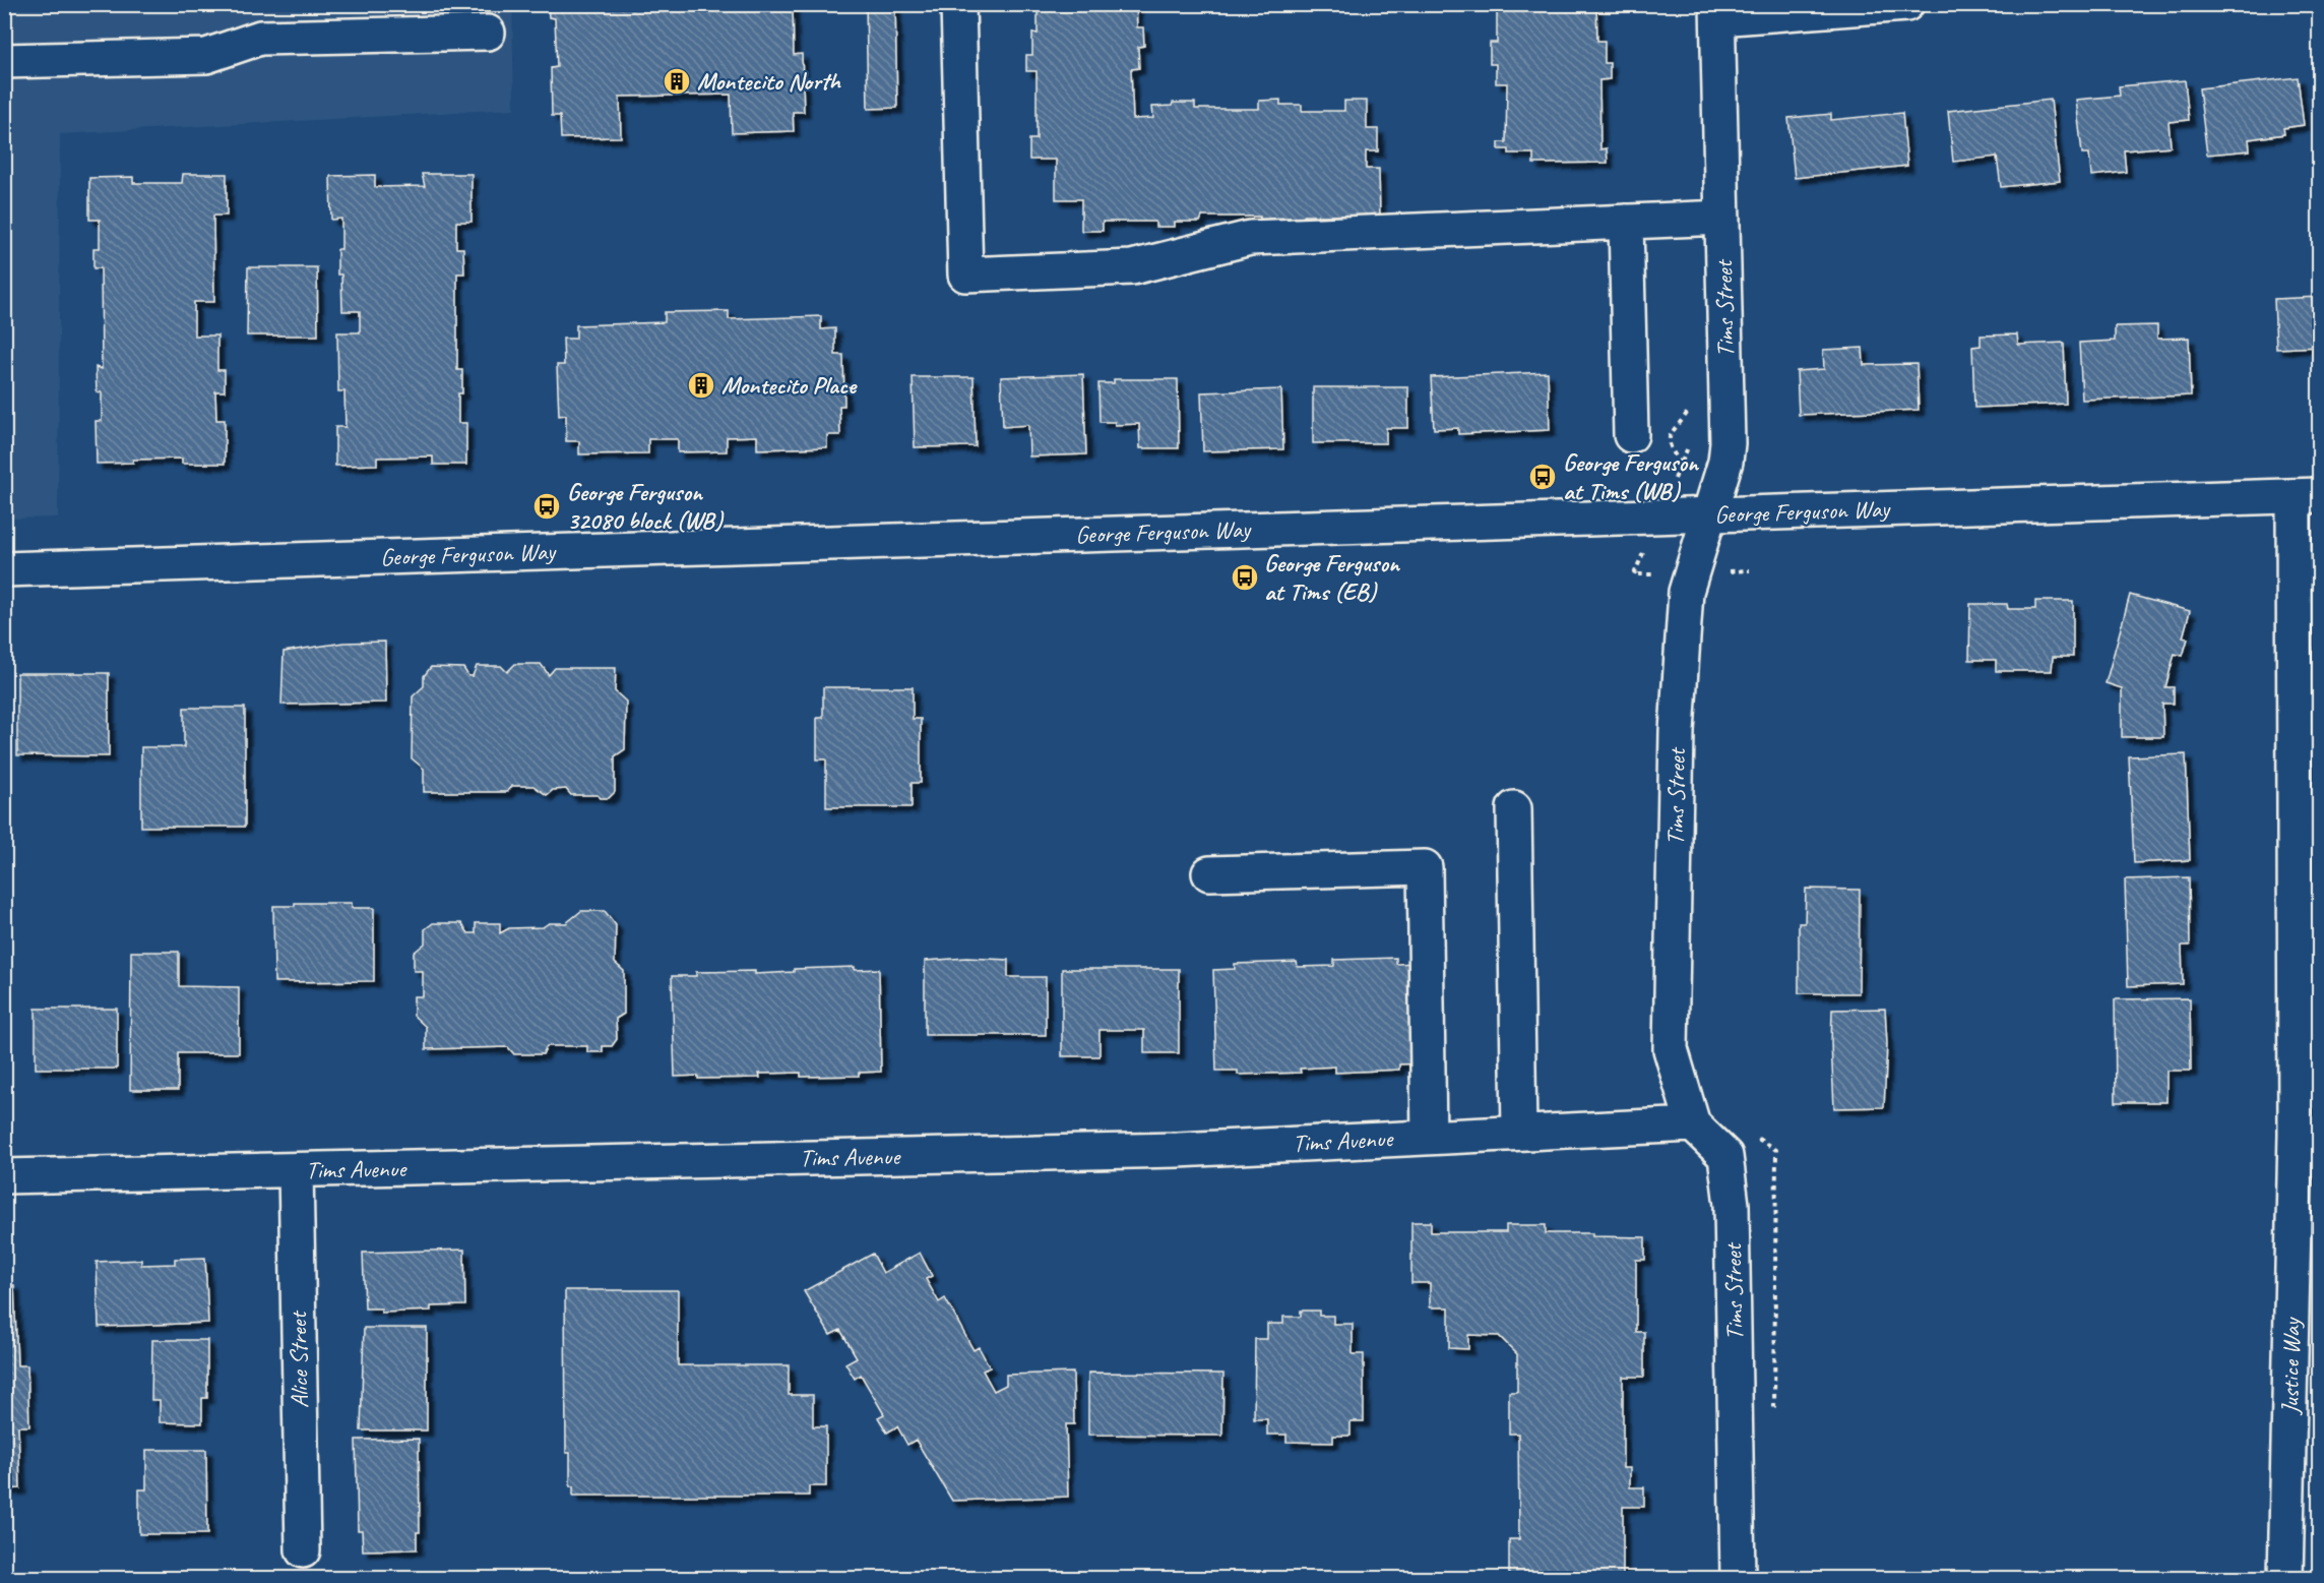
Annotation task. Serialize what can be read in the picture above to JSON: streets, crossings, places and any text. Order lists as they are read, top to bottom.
{
  "streets": {
    "street": [
      "Tims Street",
      "George Ferguson Way",
      "Tims Avenue",
      "Alice Street",
      "Justice Way"
    ]
  },
  "crossings": [
    ["Tims Street", "George Ferguson Way"],
    ["Tims Street", "Tims Avenue"],
    ["George Ferguson Way", "Justice Way"],
    ["Tims Avenue", "Alice Street"]
  ],
  "places": {
    "building": ["Montecito North", "Montecito Place"],
    "bus stop": ["George Ferguson at Tims (WB)", "George Ferguson 32080 block (WB)", "George Ferguson at Tims (EB)"]
  }
}
